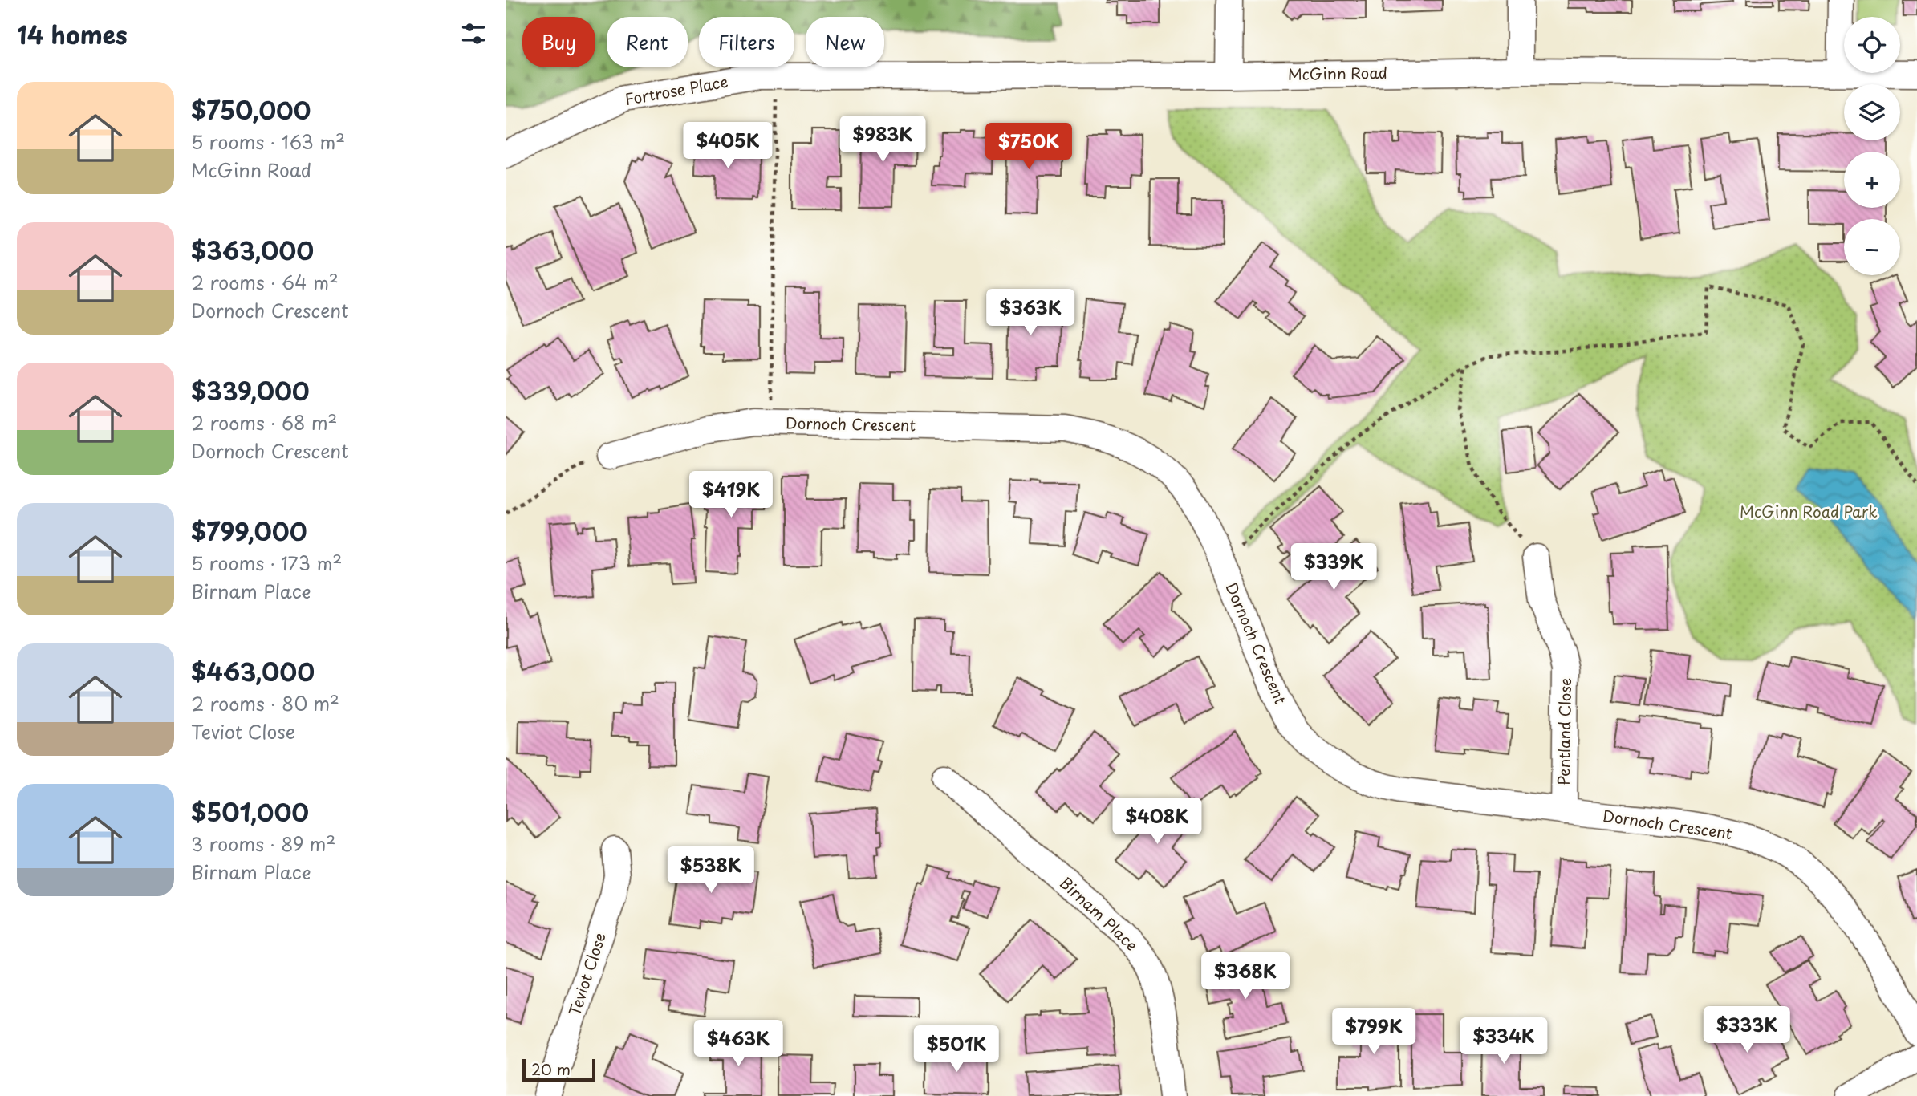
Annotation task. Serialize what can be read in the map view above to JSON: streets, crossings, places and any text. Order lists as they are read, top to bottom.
{
  "streets": {
    "street": [
      "McGinn Road",
      "Fortrose Place",
      "Dornoch Crescent",
      "Pentland Close",
      "Birnam Place",
      "Teviot Close"
    ]
  },
  "crossings": [
    ["McGinn Road", "Fortrose Place"],
    ["Dornoch Crescent", "Pentland Close"]
  ],
  "parks": ["McGinn Road Park"],
  "scale_bar": "20 m",
  "page": {
    "heading": "14 homes",
    "map_buttons": ["+", "−"],
    "chip": [
      "Buy",
      "Rent",
      "Filters",
      "New"
    ],
    "list": [
      {
        "name": "$750,000",
        "note": "5 rooms · 163 m² · McGinn Road"
      },
      {
        "name": "$363,000",
        "note": "2 rooms · 64 m² · Dornoch Crescent"
      },
      {
        "name": "$339,000",
        "note": "2 rooms · 68 m² · Dornoch Crescent"
      },
      {
        "name": "$799,000",
        "note": "5 rooms · 173 m² · Birnam Place"
      },
      {
        "name": "$463,000",
        "note": "2 rooms · 80 m² · Teviot Close"
      },
      {
        "name": "$501,000",
        "note": "3 rooms · 89 m² · Birnam Place"
      }
    ],
    "price": [
      "$983K",
      "$405K",
      "$750K",
      "$363K",
      "$419K",
      "$339K",
      "$408K",
      "$538K",
      "$368K",
      "$333K",
      "$799K",
      "$334K",
      "$463K",
      "$501K"
    ],
    "scale": "20 m"
  }
}
